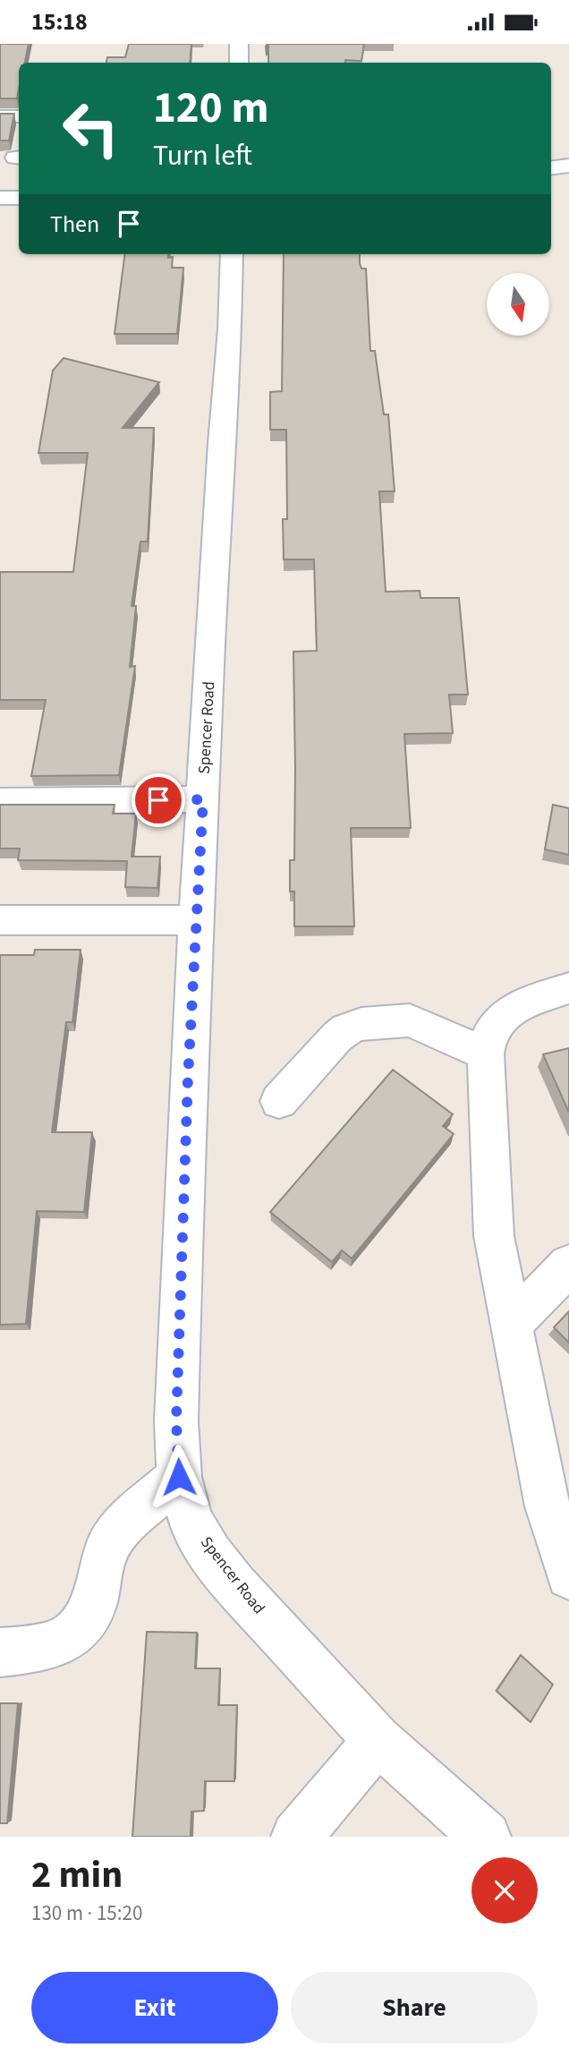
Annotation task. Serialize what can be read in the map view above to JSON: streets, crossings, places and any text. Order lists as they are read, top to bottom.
{
  "streets": {
    "street": ["Spencer Road"]
  },
  "north": "bottom",
  "page": {
    "status": "15:18",
    "turn": ["120 m", "Turn left"],
    "then": "Then",
    "heading": ["2 min", "130 m · 15:20"],
    "buttons": ["Exit", "Share"]
  }
}
